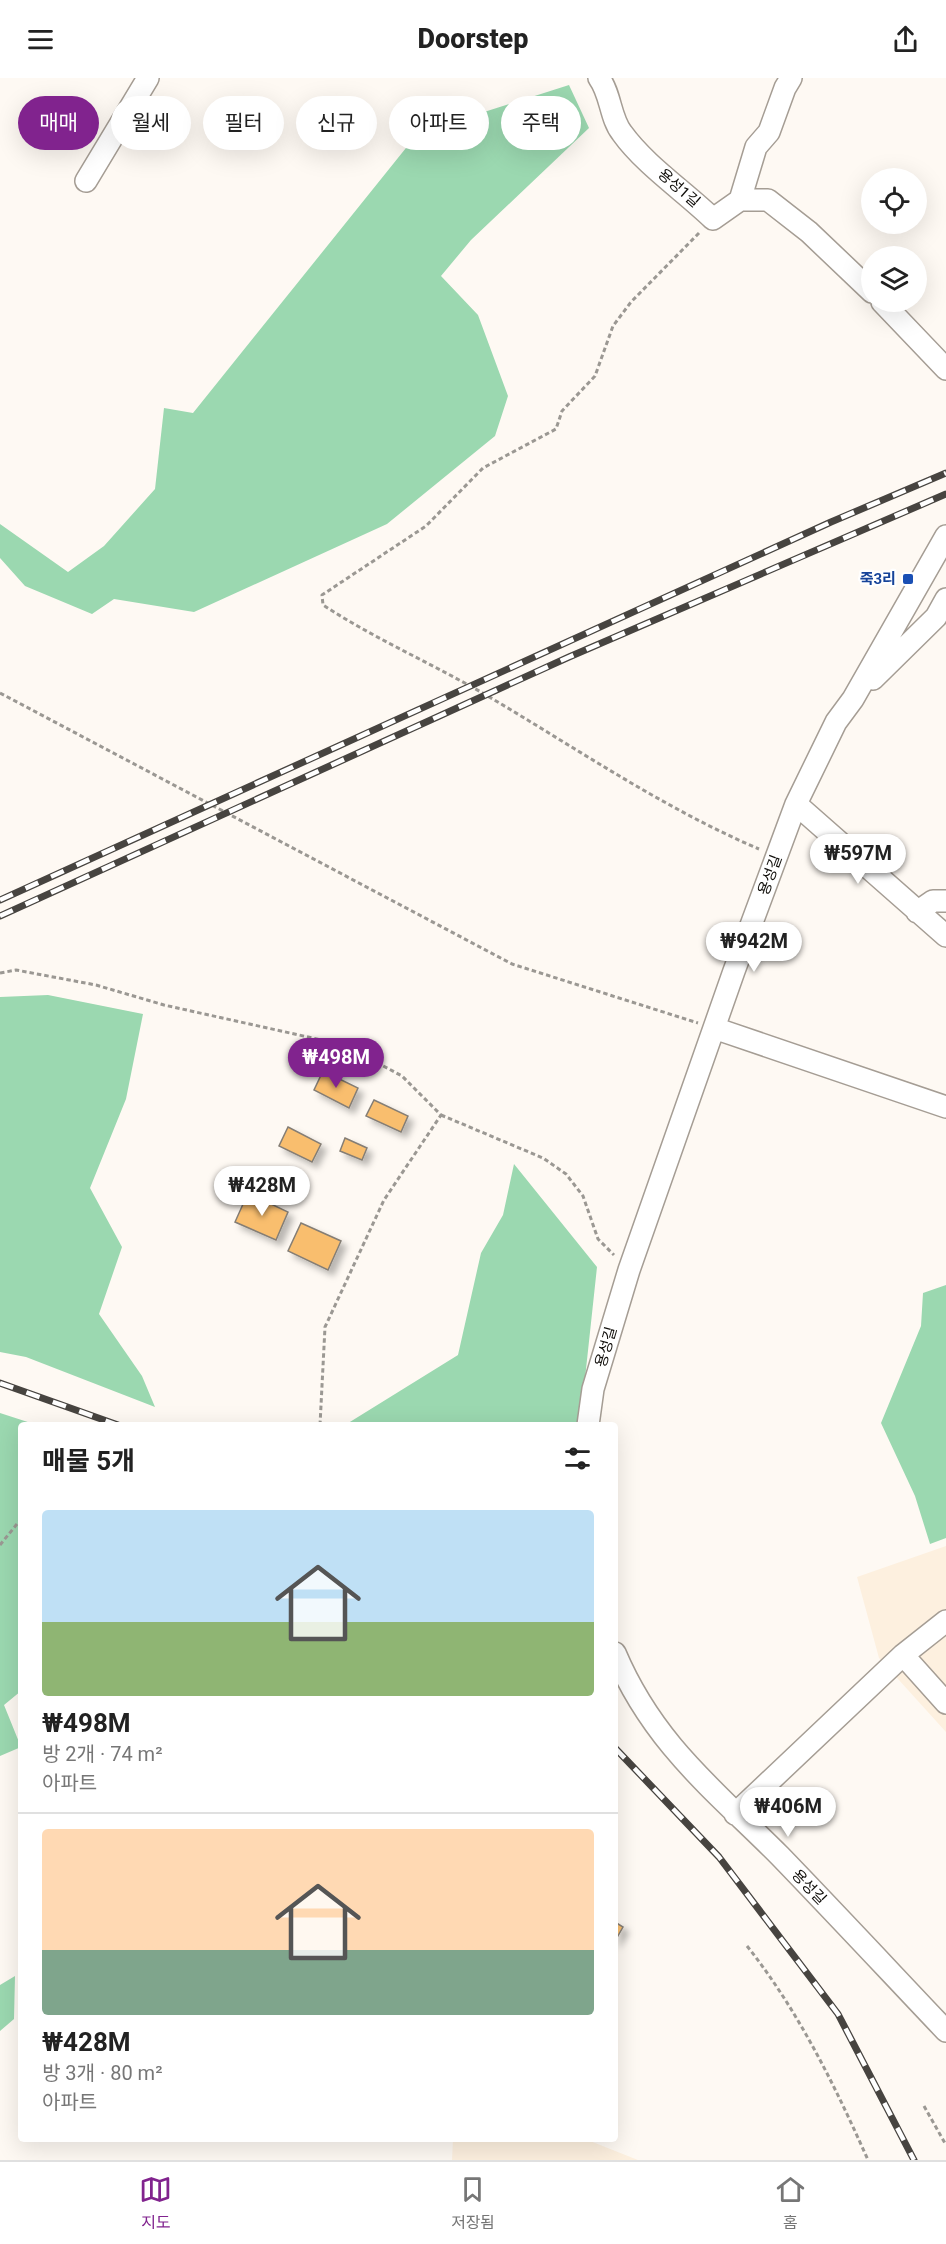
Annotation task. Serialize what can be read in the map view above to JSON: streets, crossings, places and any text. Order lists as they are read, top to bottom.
{
  "streets": {
    "street": ["용성1길", "용성길"]
  },
  "places": {
    "transit": ["죽3리"]
  },
  "page": {
    "header": "Doorstep",
    "chip": [
      "매매",
      "월세",
      "필터",
      "신규",
      "아파트",
      "주택"
    ],
    "price": [
      "₩597M",
      "₩942M",
      "₩498M",
      "₩428M",
      "₩406M"
    ],
    "heading": "매물 5개",
    "list": [
      {
        "name": "₩498M",
        "note": "방 2개 · 74 m² · 아파트"
      },
      {
        "name": "₩428M",
        "note": "방 3개 · 80 m² · 아파트"
      }
    ],
    "tabs": ["지도", "저장됨", "홈"]
  }
}
